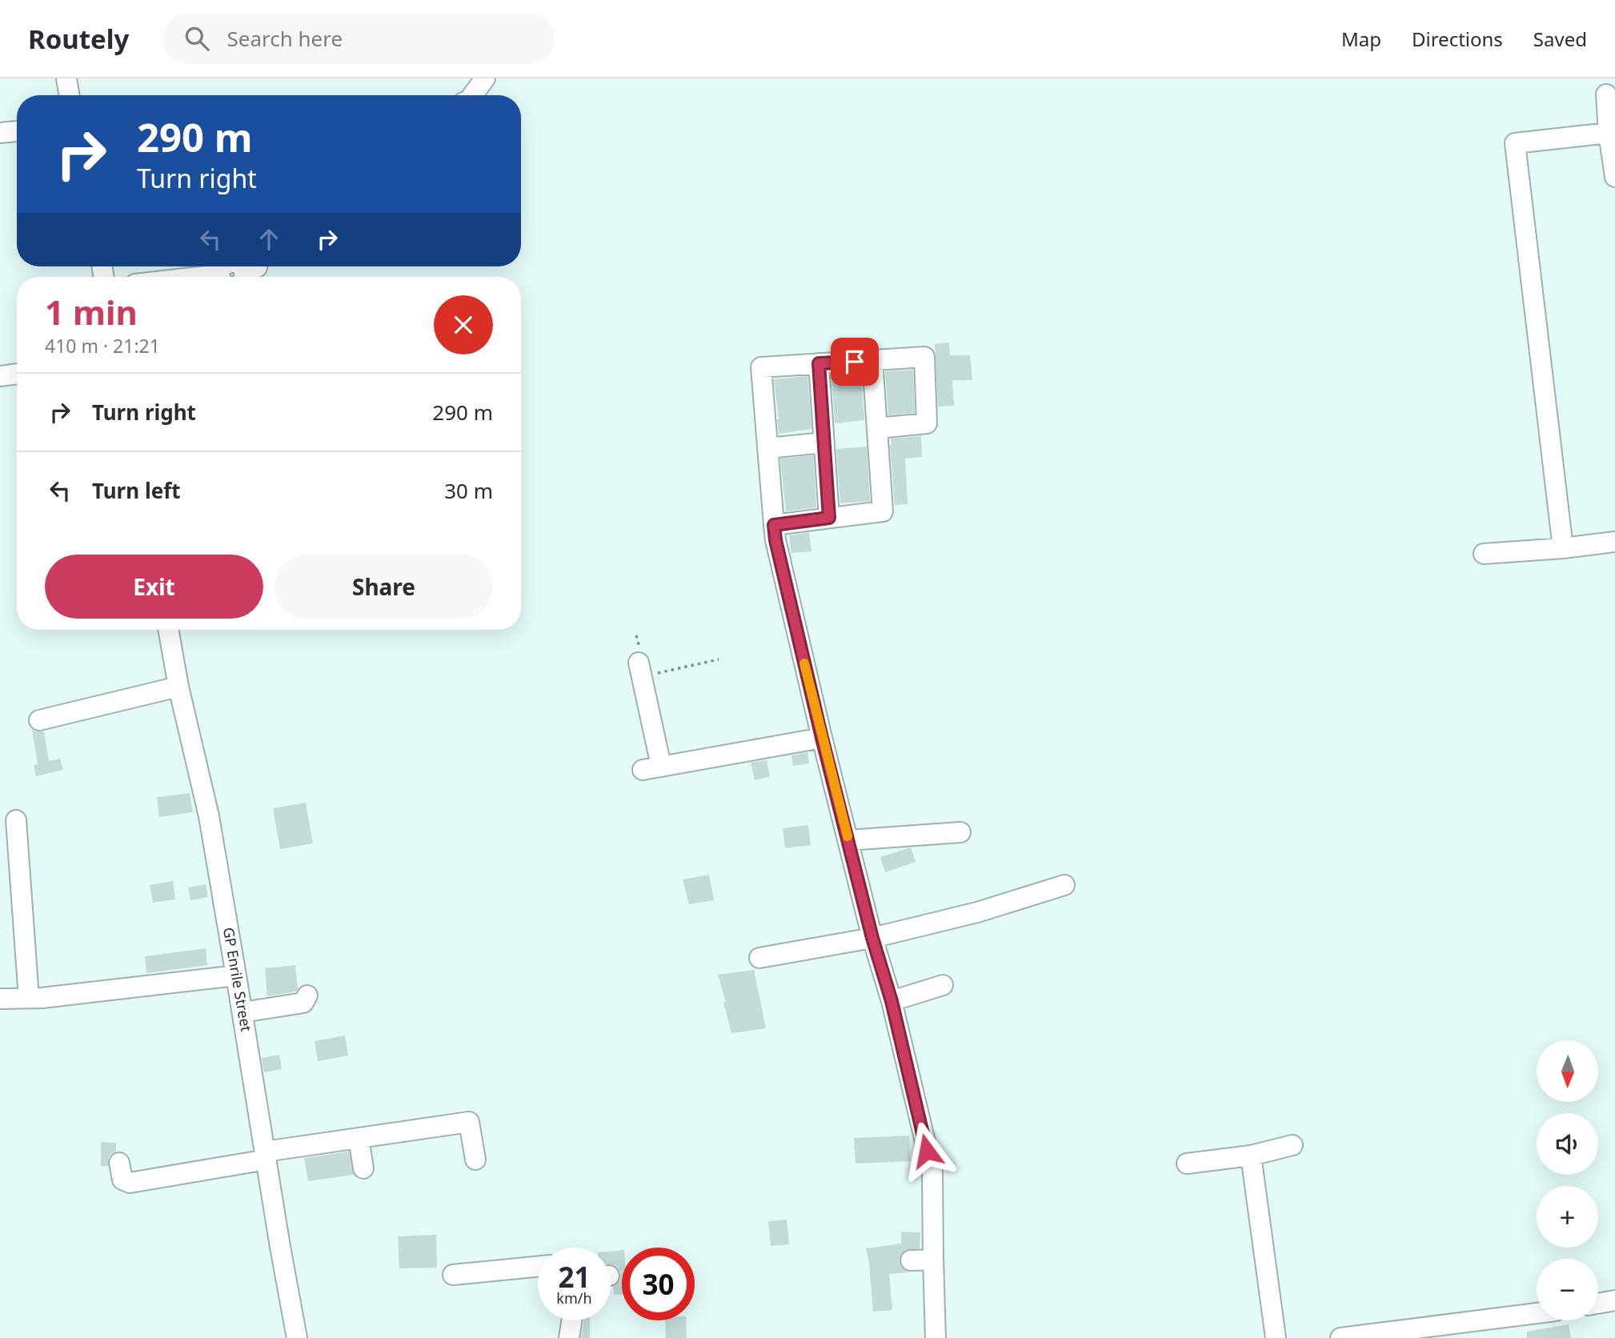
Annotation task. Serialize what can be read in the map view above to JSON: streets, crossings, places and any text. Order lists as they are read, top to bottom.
{
  "streets": {
    "street": ["GP Enrile Street"]
  },
  "north": "bottom",
  "page": {
    "header": "Routely",
    "search": "Search here",
    "nav": ["Map", "Directions", "Saved"],
    "turn": ["290 m", "Turn right"],
    "heading": ["1 min", "410 m · 21:21"],
    "list": [
      {
        "name": "Turn right",
        "value": "290 m"
      },
      {
        "name": "Turn left",
        "value": "30 m"
      }
    ],
    "buttons": ["Exit", "Share"],
    "map_buttons": ["+", "−"],
    "speed": "21 km/h",
    "limit": "30"
  }
}
